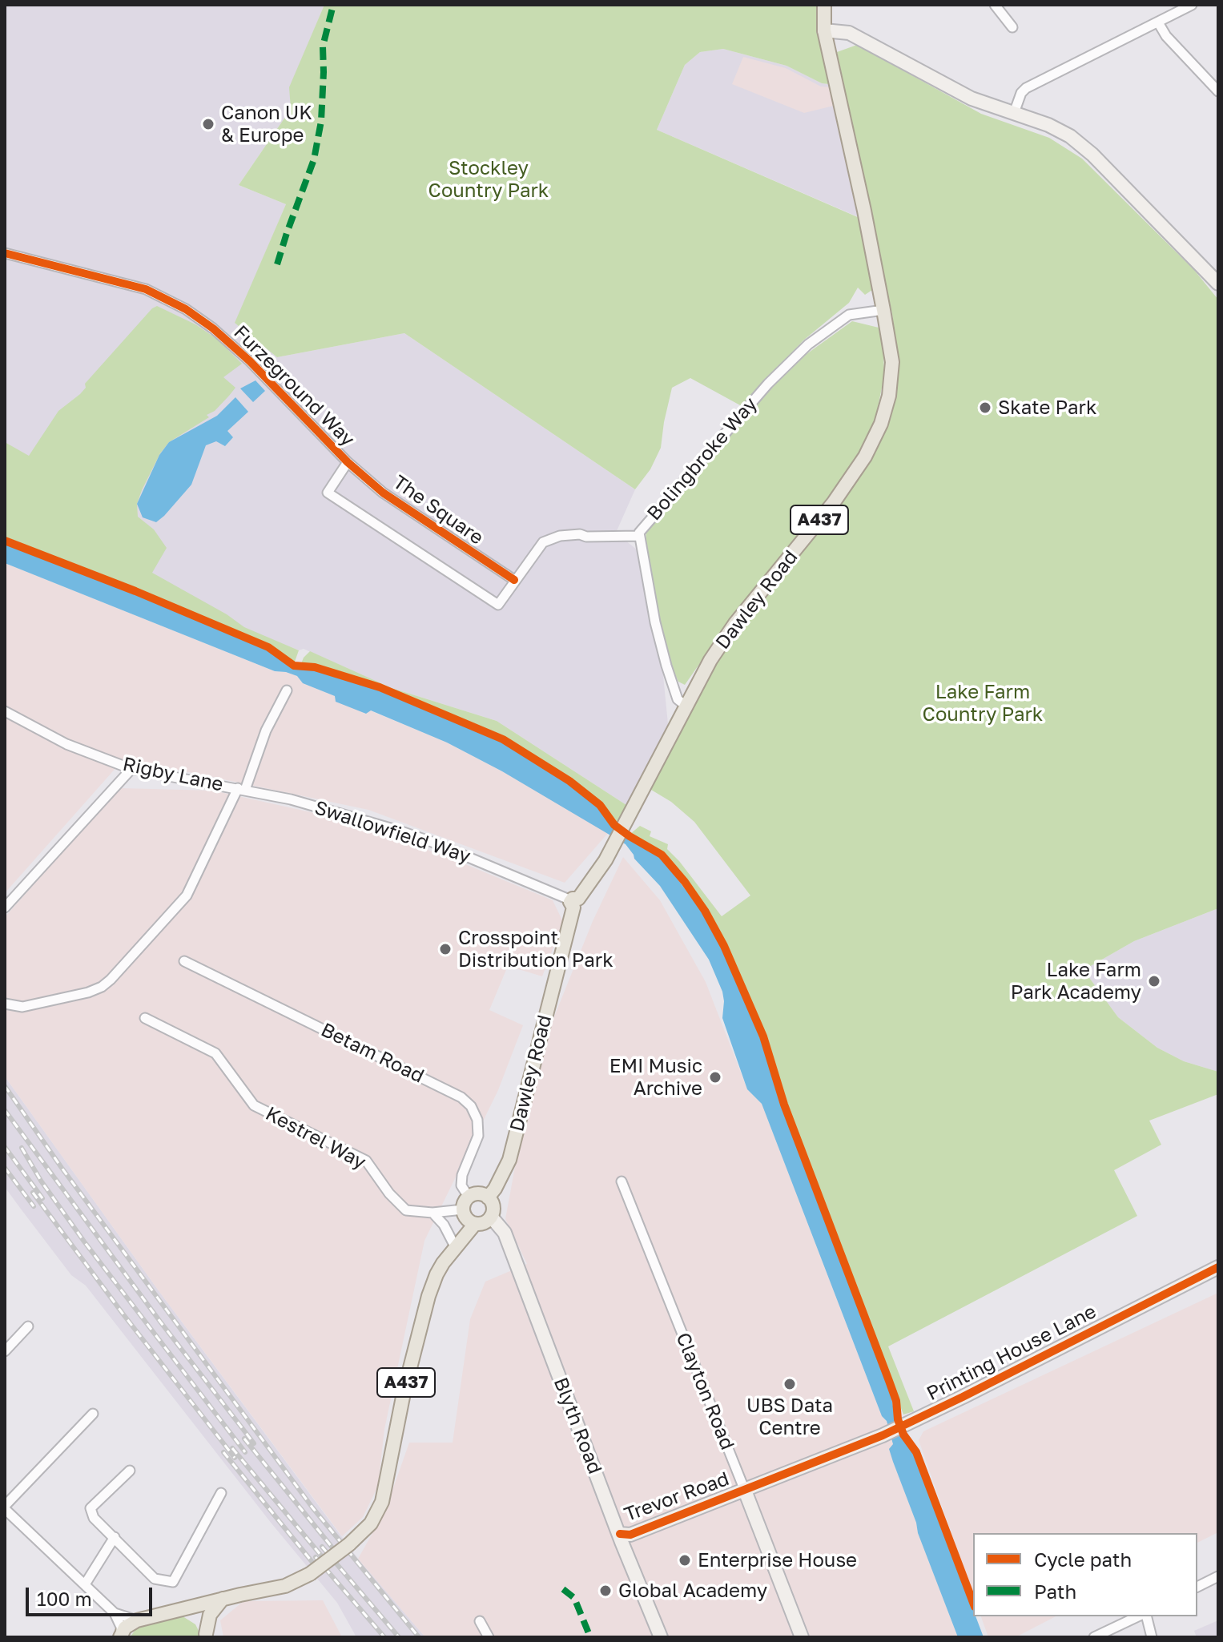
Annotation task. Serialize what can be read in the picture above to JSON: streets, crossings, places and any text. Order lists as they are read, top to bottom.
{
  "streets": {
    "main road": ["A437", "Dawley Road"],
    "street": [
      "Furzeground Way",
      "Bolingbroke Way",
      "The Square",
      "Rigby Lane",
      "Swallowfield Way",
      "Betam Road",
      "Kestrel Way",
      "Printing House Lane",
      "Clayton Road",
      "Blyth Road",
      "Trevor Road"
    ]
  },
  "crossings": [
    ["Furzeground Way", "The Square"],
    ["Bolingbroke Way", "Dawley Road"],
    ["A437", "Dawley Road"],
    ["A437", "Betam Road"],
    ["A437", "Kestrel Way"],
    ["A437", "Blyth Road"],
    ["Dawley Road", "Swallowfield Way"],
    ["Dawley Road", "Betam Road"],
    ["Dawley Road", "Kestrel Way"],
    ["Dawley Road", "Blyth Road"],
    ["Rigby Lane", "Swallowfield Way"],
    ["Betam Road", "Kestrel Way"],
    ["Betam Road", "Blyth Road"],
    ["Kestrel Way", "Blyth Road"],
    ["Printing House Lane", "Clayton Road"],
    ["Printing House Lane", "Trevor Road"],
    ["Clayton Road", "Trevor Road"],
    ["Blyth Road", "Trevor Road"]
  ],
  "parks": ["Stockley Country Park", "Lake Farm Country Park"],
  "places": [
    "Canon UK & Europe",
    "Skate Park",
    "Crosspoint Distribution Park",
    "Lake Farm Park Academy",
    "EMI Music Archive",
    "UBS Data Centre",
    "Enterprise House",
    "Global Academy"
  ],
  "legend": ["Cycle path", "Path"],
  "scale_bar": "100 m"
}
